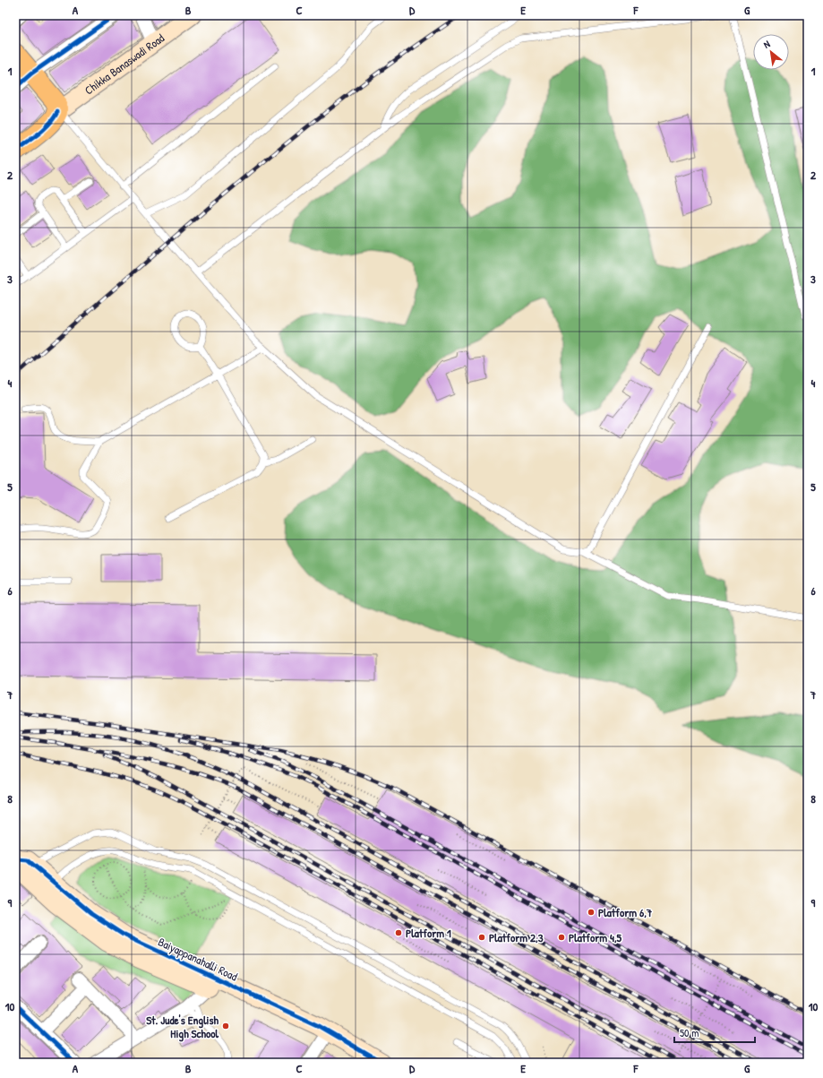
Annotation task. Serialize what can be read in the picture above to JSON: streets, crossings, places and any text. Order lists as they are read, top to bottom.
{
  "streets": {
    "street": ["Chikka Banaswadi Road", "Baiyappanahalli Road"]
  },
  "places": [
    "Platform 6,7",
    "Platform 1",
    "Platform 2,3",
    "Platform 4,5",
    "St. Jude's English High School"
  ],
  "scale_bar": "50 m",
  "north": "top left",
  "grid": {
    "columns": [
      "A",
      "B",
      "C",
      "D",
      "E",
      "F",
      "G"
    ],
    "rows": [
      "1",
      "2",
      "3",
      "4",
      "5",
      "6",
      "7",
      "8",
      "9",
      "10"
    ]
  }
}
